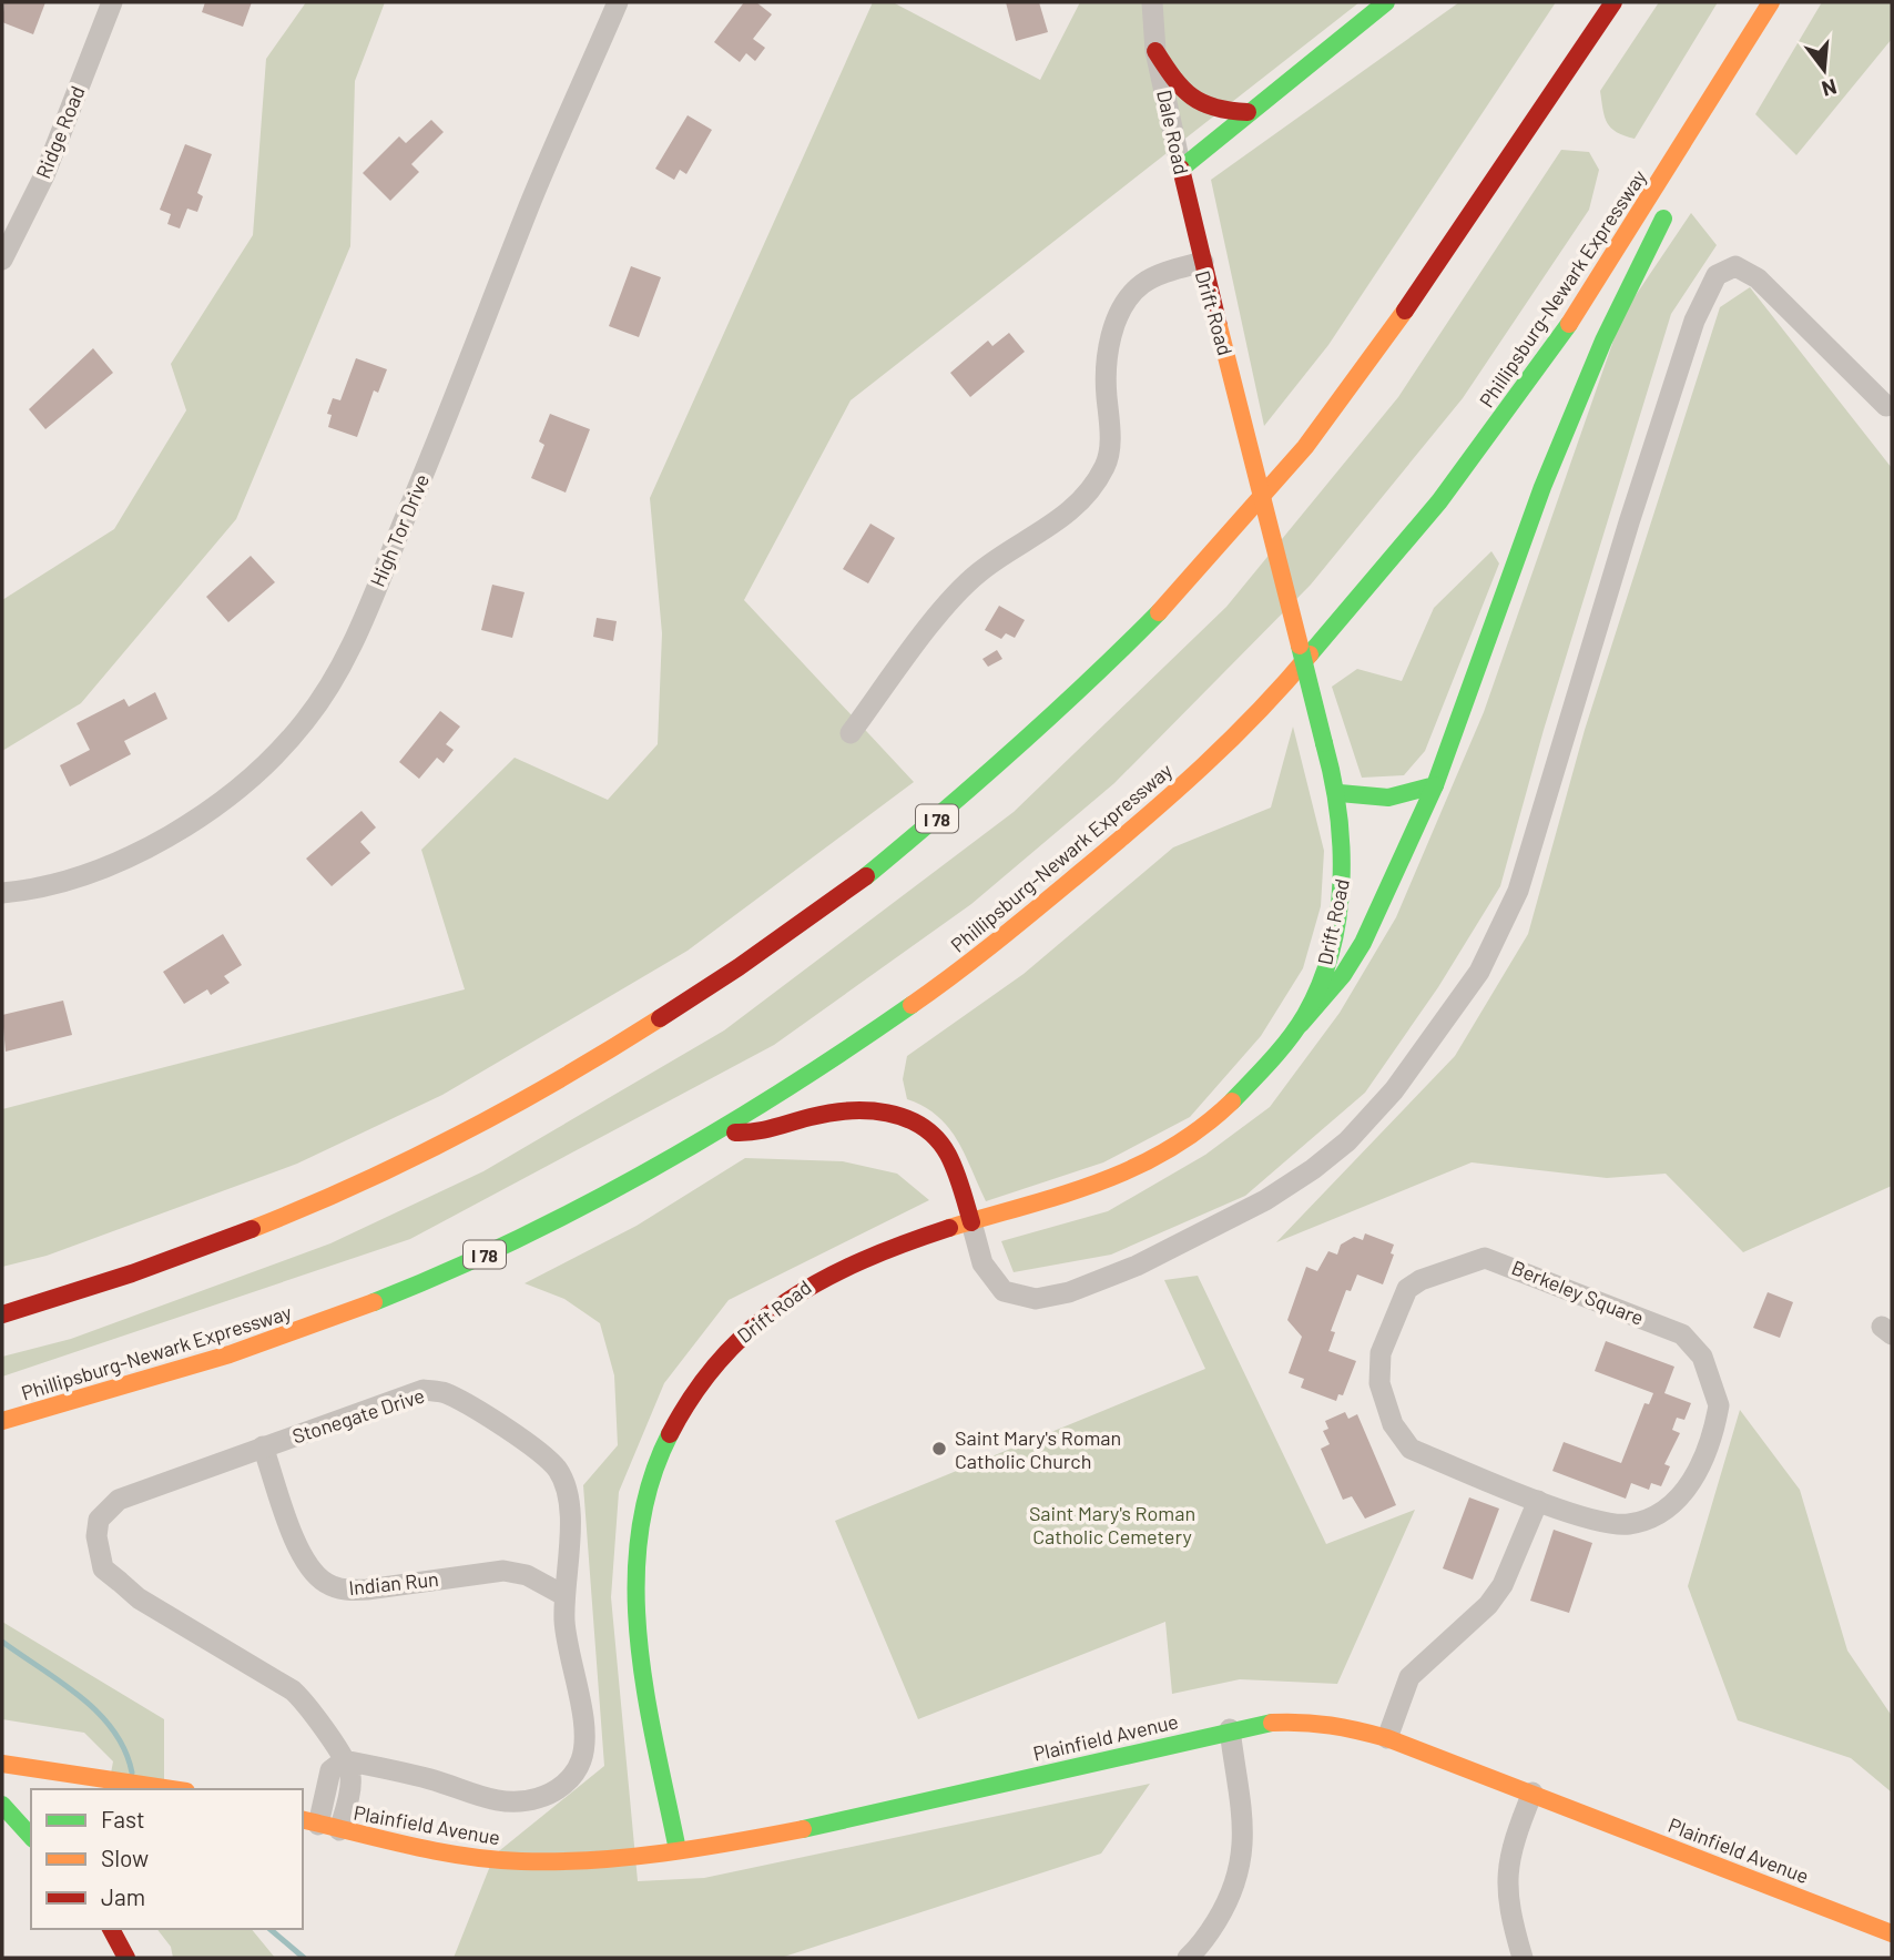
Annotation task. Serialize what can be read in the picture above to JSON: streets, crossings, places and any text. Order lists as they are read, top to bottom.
{
  "streets": {
    "main road": [
      "Dale Road",
      "Phillipsburg-Newark Expressway",
      "Drift Road",
      "I 78",
      "Plainfield Avenue"
    ],
    "street": [
      "Ridge Road",
      "High Tor Drive",
      "Berkeley Square",
      "Stonegate Drive",
      "Indian Run"
    ]
  },
  "crossings": [
    ["Dale Road", "Drift Road"],
    ["Drift Road", "Plainfield Avenue"],
    ["Stonegate Drive", "Indian Run"]
  ],
  "parks": ["Saint Mary's Roman Catholic Cemetery"],
  "places": ["Saint Mary's Roman Catholic Church"],
  "legend": ["Fast", "Slow", "Jam"],
  "north": "bottom"
}
